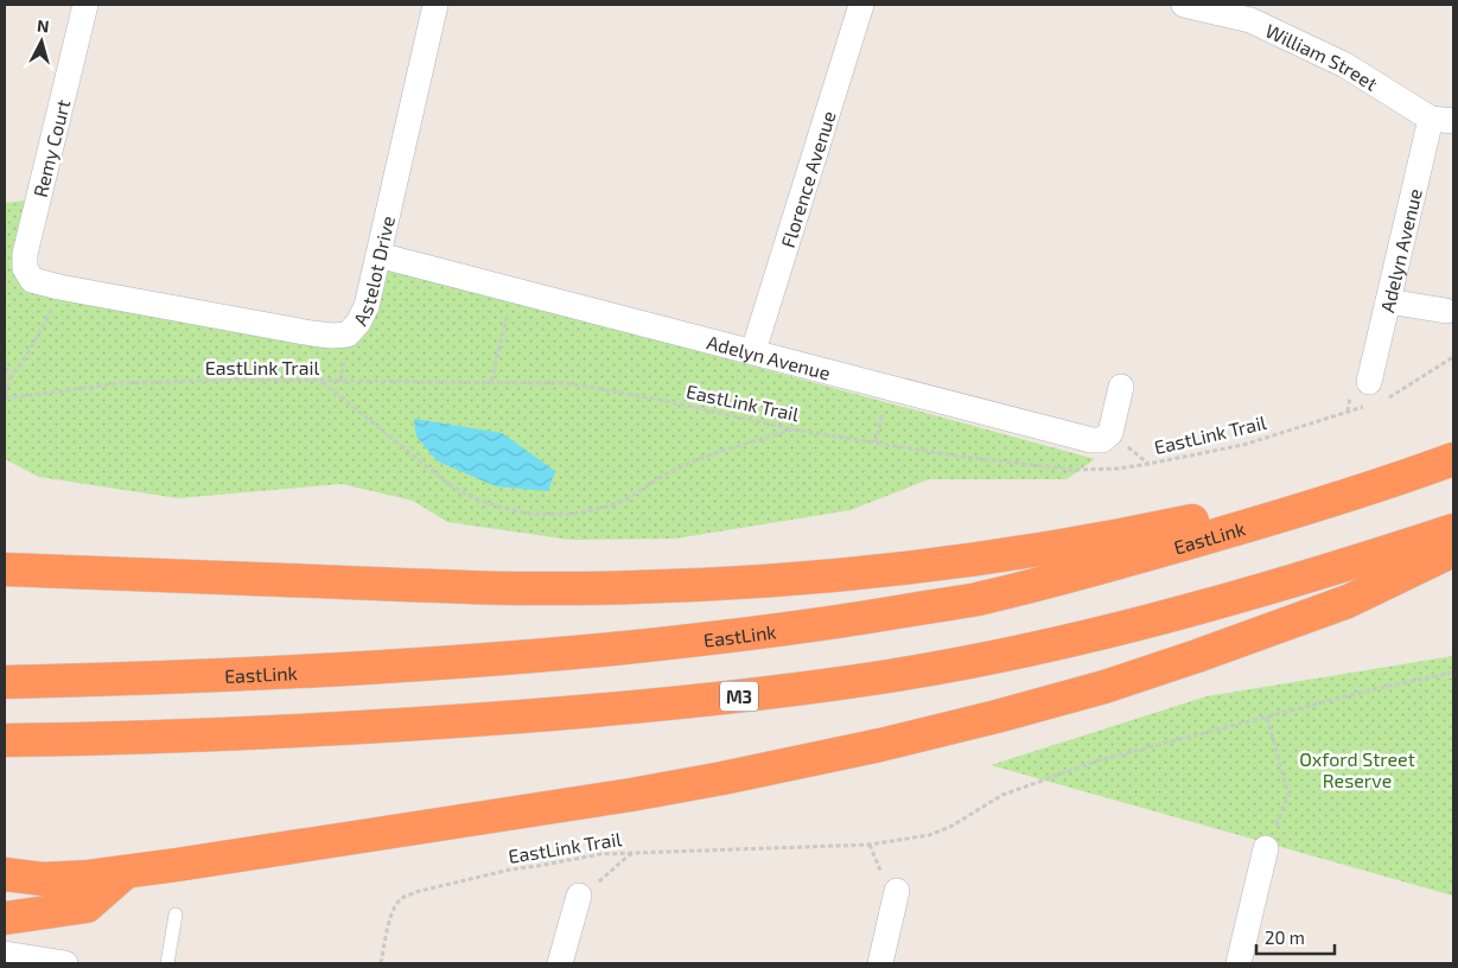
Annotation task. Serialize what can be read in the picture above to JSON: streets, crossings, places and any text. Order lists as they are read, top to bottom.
{
  "streets": {
    "highway": ["EastLink", "M3"],
    "street": [
      "William Street",
      "Remy Court",
      "Florence Avenue",
      "Adelyn Avenue",
      "Astelot Drive"
    ],
    "path": ["EastLink Trail"]
  },
  "crossings": [
    ["William Street", "Adelyn Avenue"],
    ["Remy Court", "Astelot Drive"],
    ["Florence Avenue", "Adelyn Avenue"],
    ["Adelyn Avenue", "Astelot Drive"],
    ["Adelyn Avenue", "EastLink Trail"]
  ],
  "parks": ["Oxford Street Reserve"],
  "scale_bar": "20 m",
  "north": "top"
}
